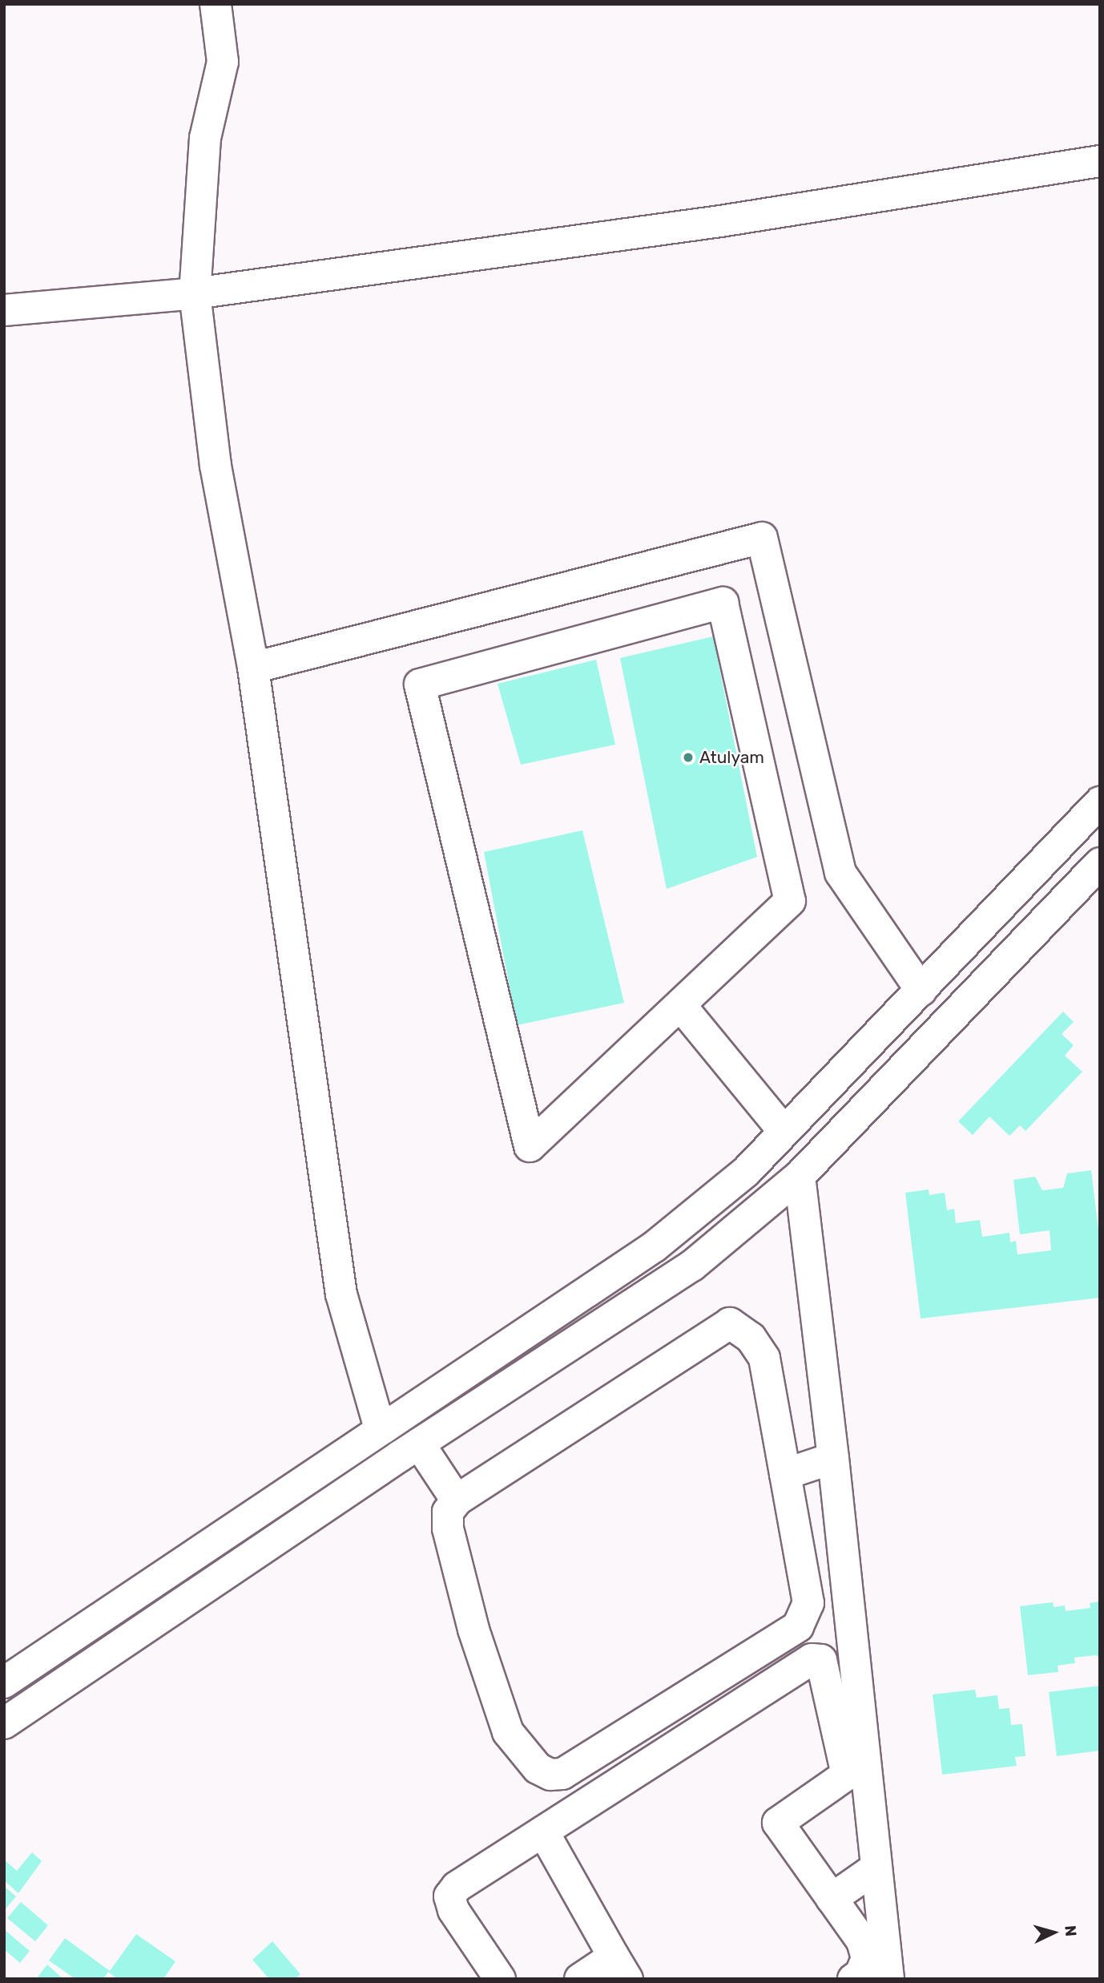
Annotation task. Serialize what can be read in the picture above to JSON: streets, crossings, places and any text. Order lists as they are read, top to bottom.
{
  "places": ["Atulyam"],
  "north": "right"
}
